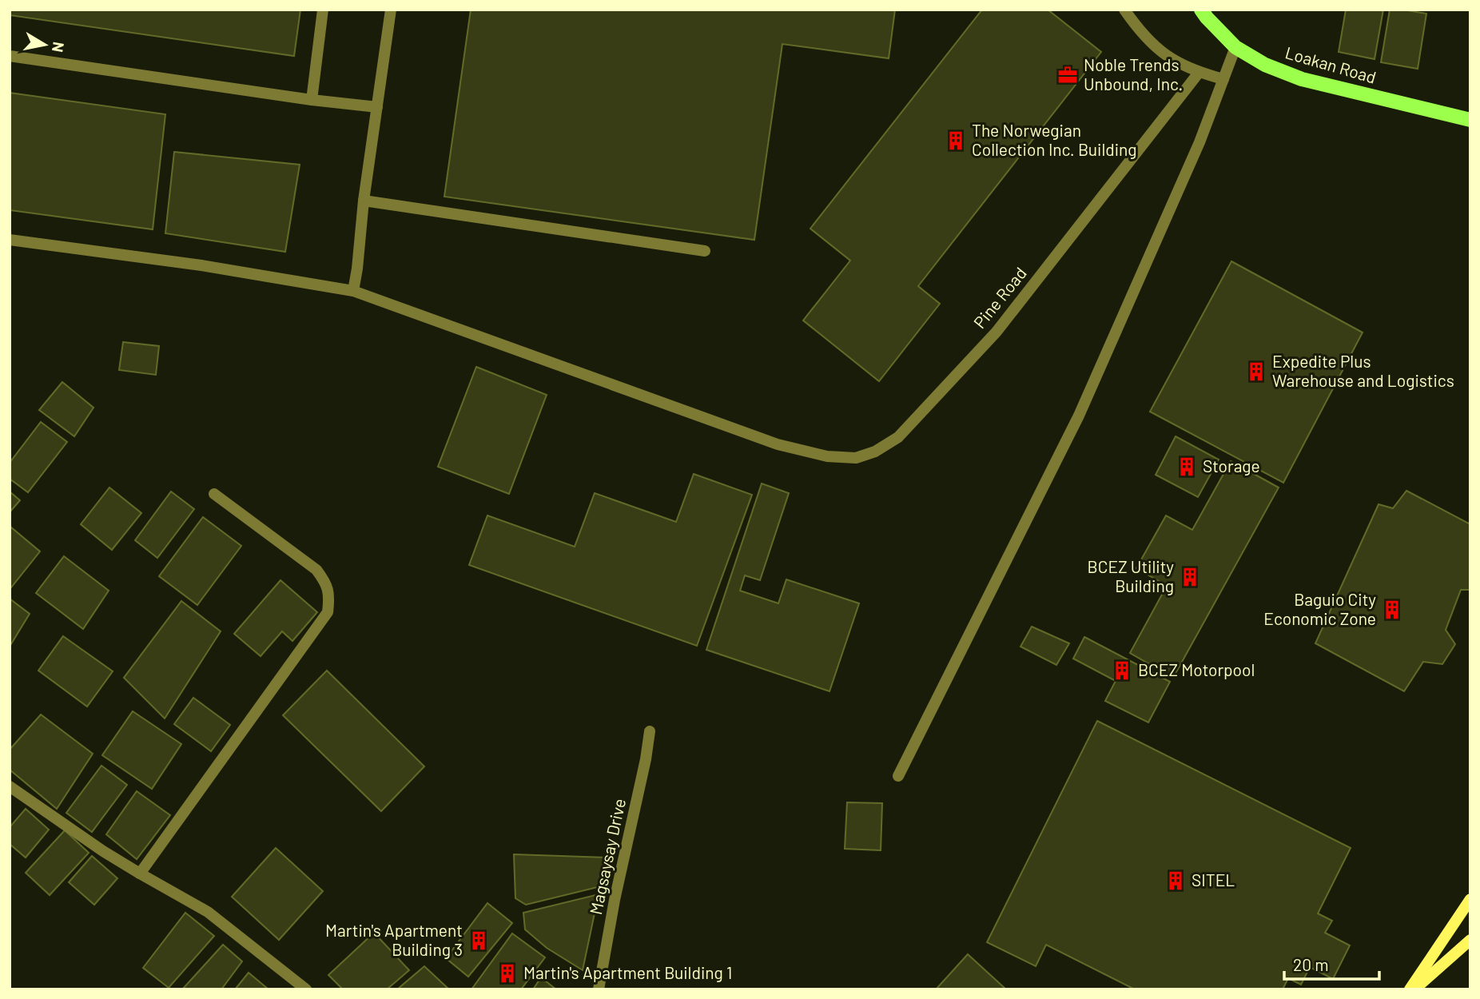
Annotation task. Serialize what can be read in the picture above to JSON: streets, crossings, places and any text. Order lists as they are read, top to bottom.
{
  "streets": {
    "main road": ["Loakan Road"],
    "street": ["Pine Road", "Magsaysay Drive"]
  },
  "places": {
    "office": ["Noble Trends Unbound, Inc."],
    "building": [
      "The Norwegian Collection Inc. Building",
      "Expedite Plus Warehouse and Logistics",
      "Storage",
      "BCEZ Utility Building",
      "Baguio City Economic Zone",
      "BCEZ Motorpool",
      "SITEL",
      "Martin's Apartment Building 3",
      "Martin's Apartment Building 1"
    ]
  },
  "scale_bar": "20 m",
  "north": "right"
}
